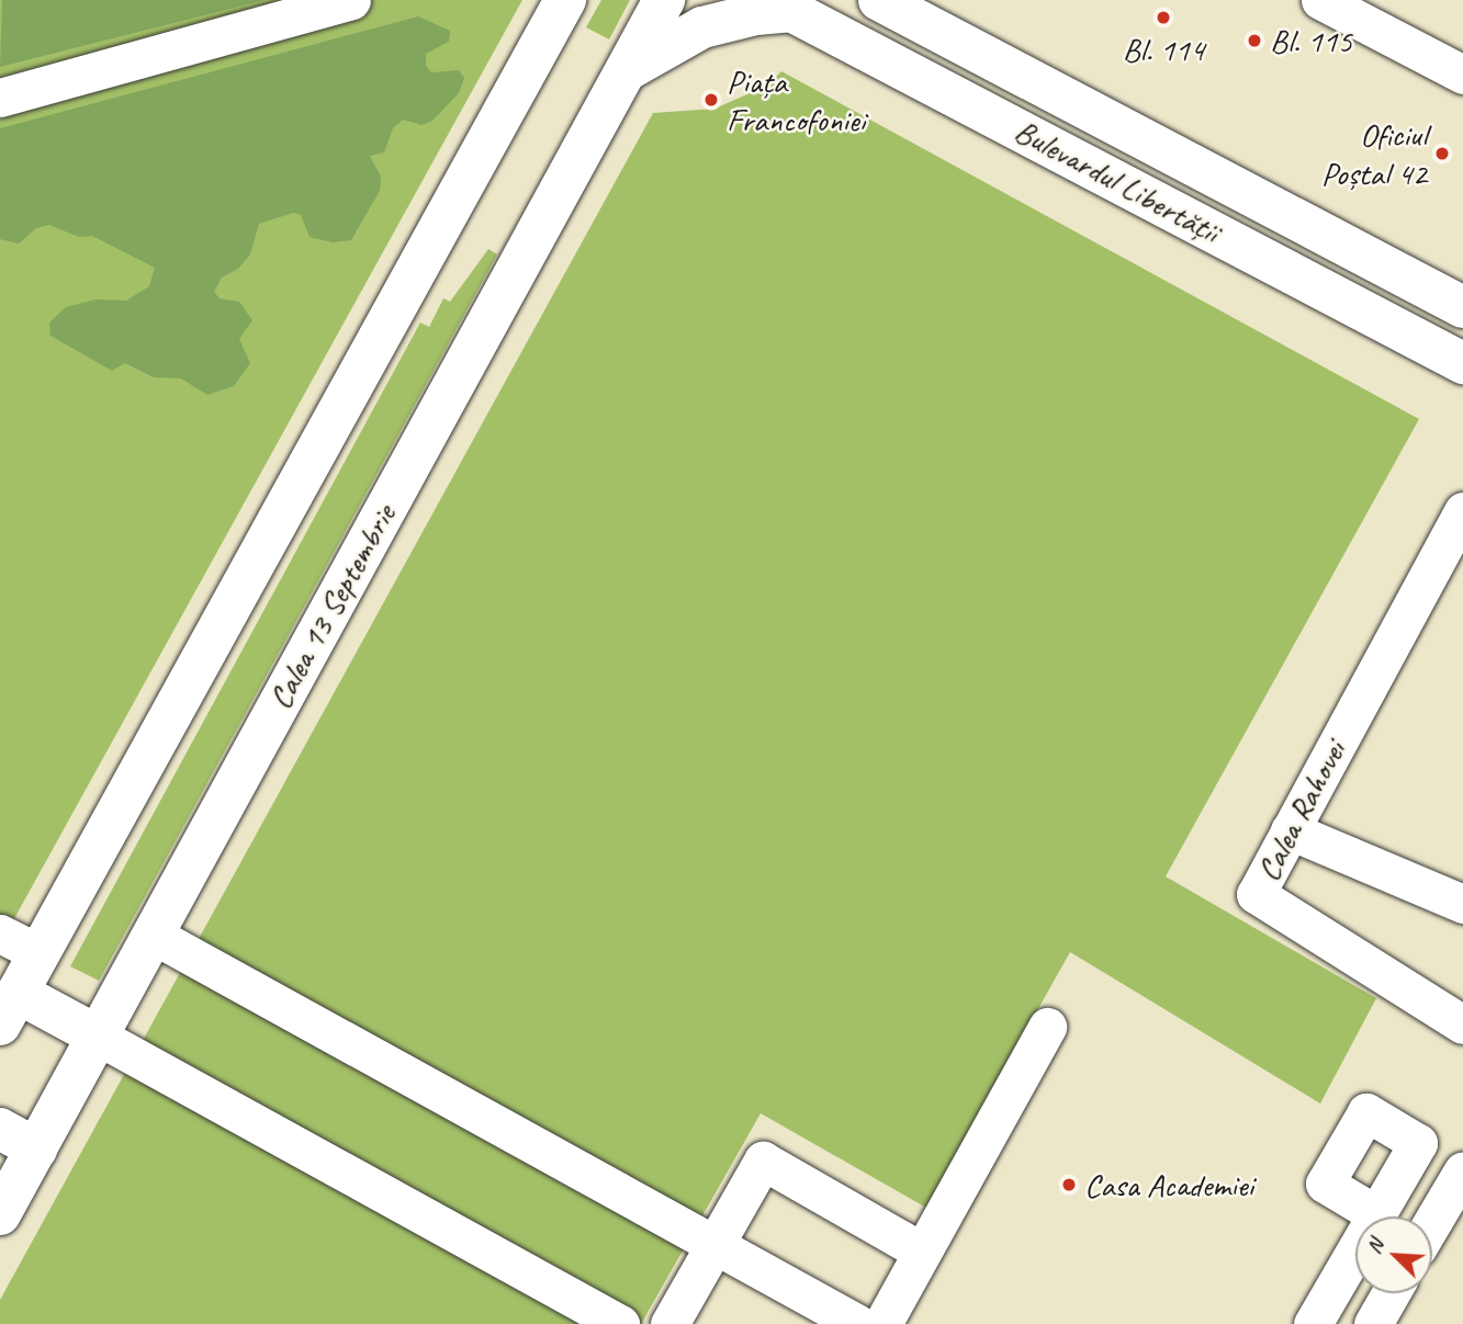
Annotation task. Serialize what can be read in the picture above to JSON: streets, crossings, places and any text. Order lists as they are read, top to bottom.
{
  "streets": {
    "main road": ["Bulevardul Libertății", "Calea 13 Septembrie"],
    "street": ["Calea Rahovei"]
  },
  "places": [
    "Bl. 114",
    "Bl. 115",
    "Piața Francofoniei",
    "Oficiul Poștal 42",
    "Casa Academiei"
  ],
  "north": "top left"
}
